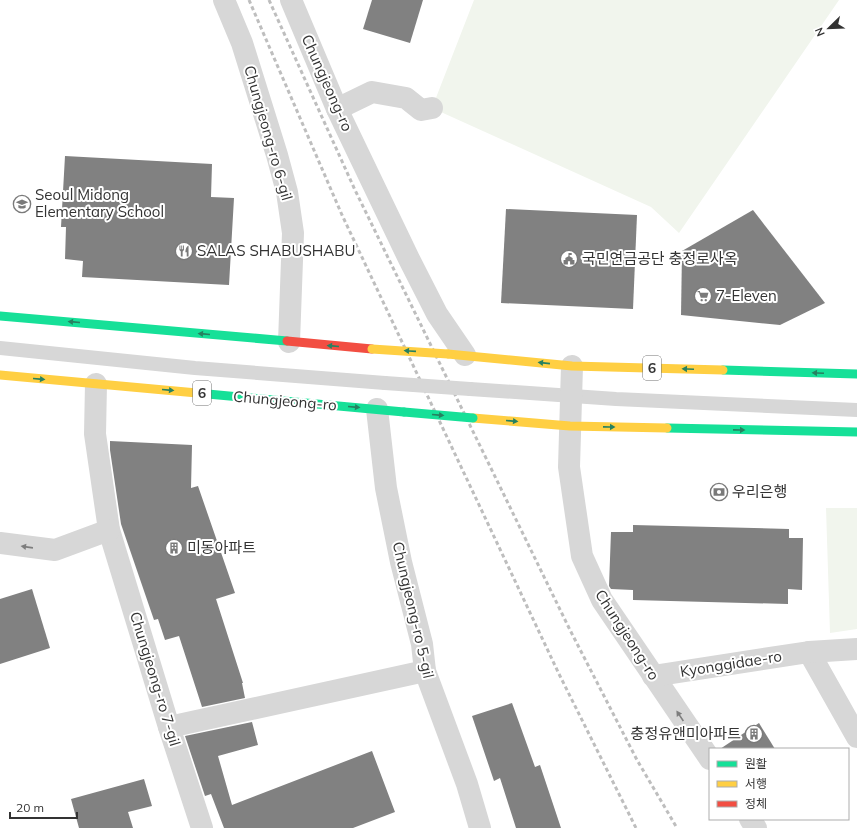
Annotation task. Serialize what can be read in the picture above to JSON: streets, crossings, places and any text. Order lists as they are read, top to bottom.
{
  "streets": {
    "main road": ["Chungjeong-ro", "6"],
    "street": [
      "Chungjeong-ro 6-gil",
      "Chungjeong-ro 5-gil",
      "Kyonggidae-ro",
      "Chungjeong-ro 7-gil"
    ]
  },
  "crossings": [
    ["Chungjeong-ro", "6"],
    ["Chungjeong-ro", "Chungjeong-ro 5-gil"],
    ["Chungjeong-ro", "Kyonggidae-ro"],
    ["Chungjeong-ro", "Chungjeong-ro 7-gil"],
    ["Chungjeong-ro 6-gil", "6"]
  ],
  "one_way": ["Chungjeong-ro"],
  "places": {
    "school or university": ["Seoul Midong Elementary School"],
    "restaurant": ["SALAS SHABUSHABU"],
    "public building": ["국민연금공단 충정로사옥"],
    "supermarket": ["7-Eleven"],
    "bank": ["우리은행"],
    "building": ["미동아파트", "충정유앤미아파트"]
  },
  "legend": ["원활", "서행", "정체"],
  "scale_bar": "20 m",
  "north": "bottom left"
}
